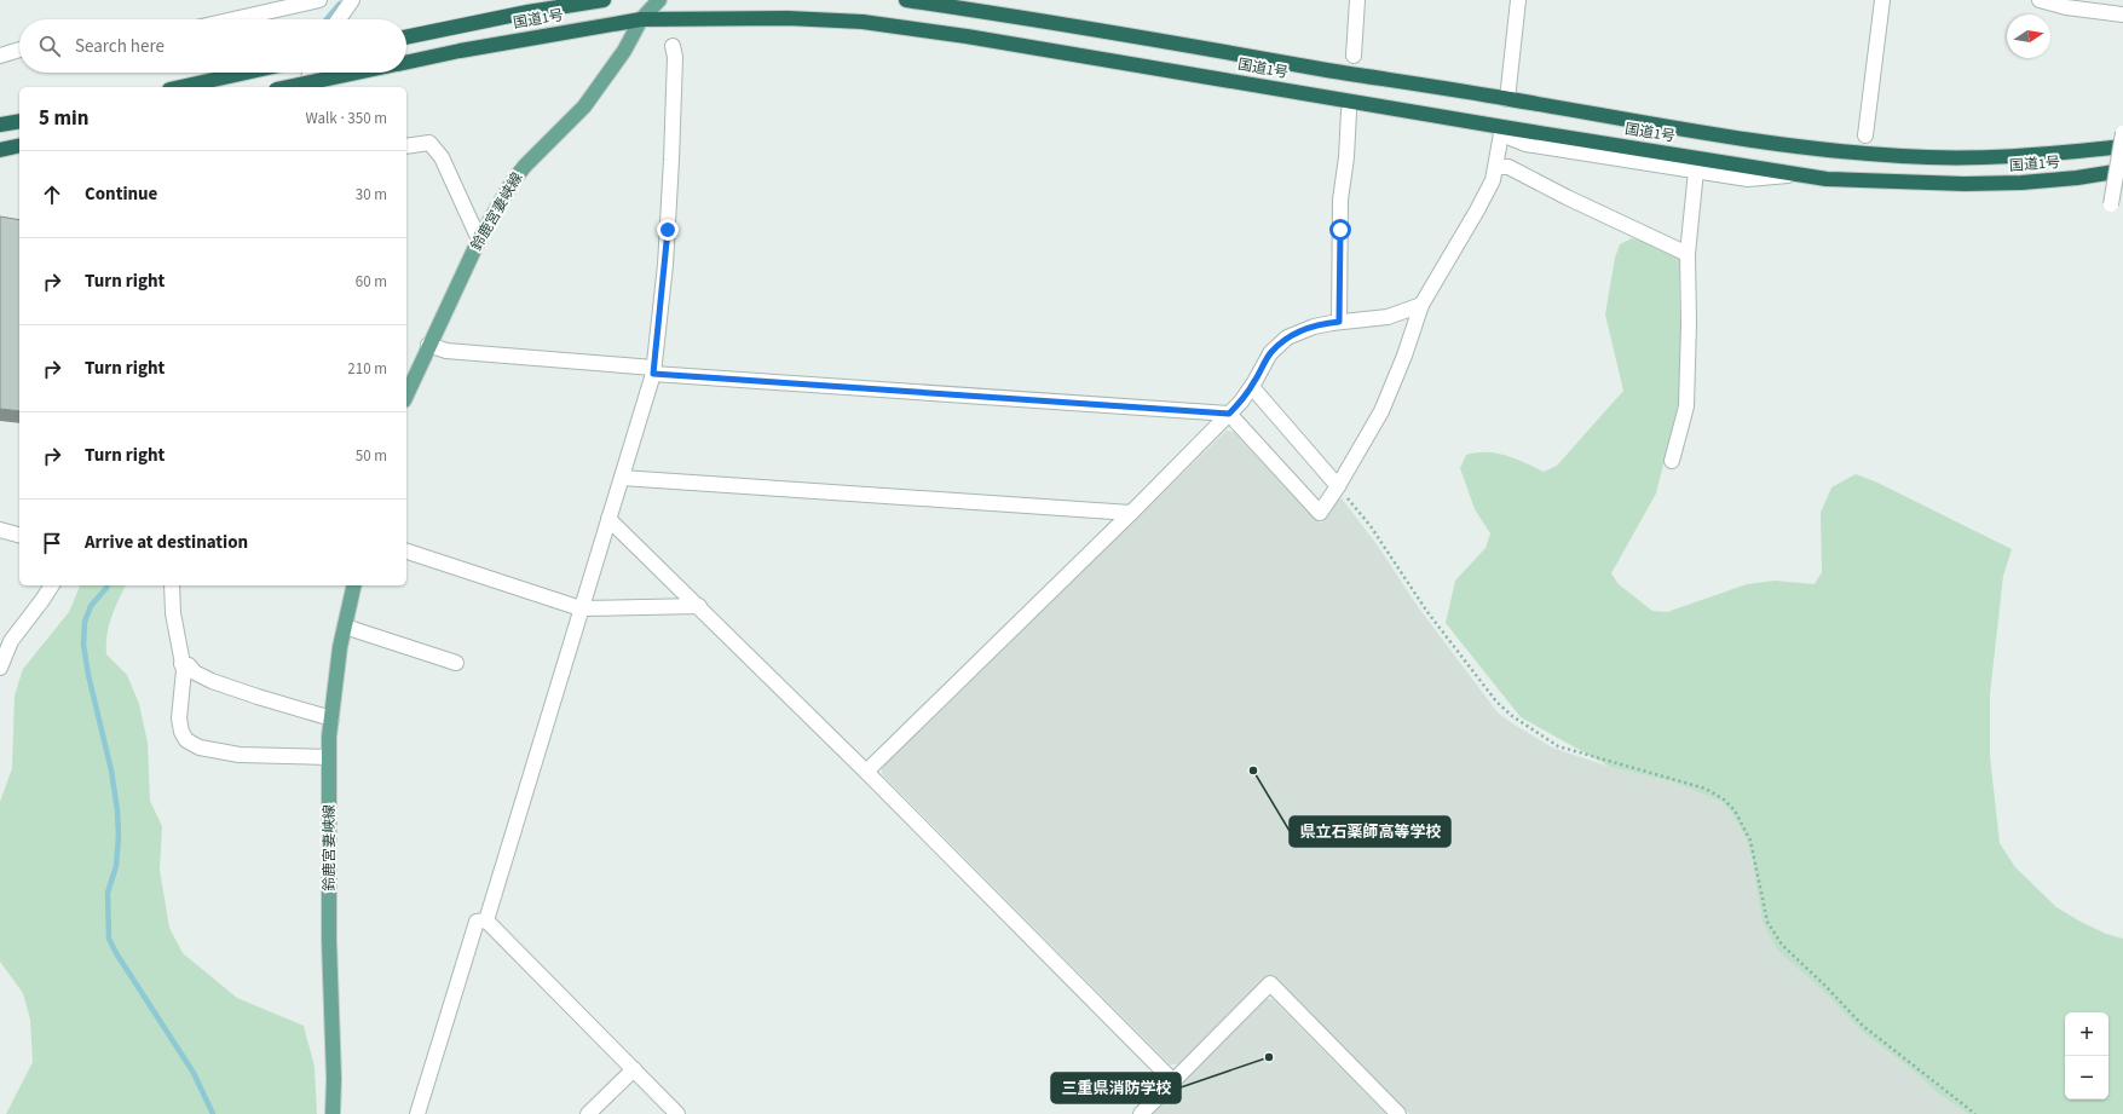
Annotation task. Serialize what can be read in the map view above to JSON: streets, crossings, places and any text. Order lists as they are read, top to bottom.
{
  "streets": {
    "highway": ["国道1号"],
    "main road": ["鈴鹿宮妻峡線"]
  },
  "crossings": [
    ["国道1号", "鈴鹿宮妻峡線"]
  ],
  "places": ["県立石薬師高等学校", "三重県消防学校"],
  "north": "right",
  "page": {
    "search": "Search here",
    "heading": ["5 min", "Walk · 350 m"],
    "list": [
      ["Continue", "30 m"],
      ["Turn right", "60 m"],
      ["Turn right", "210 m"],
      ["Turn right", "50 m"],
      "Arrive at destination"
    ],
    "map_buttons": ["+", "−"]
  }
}
